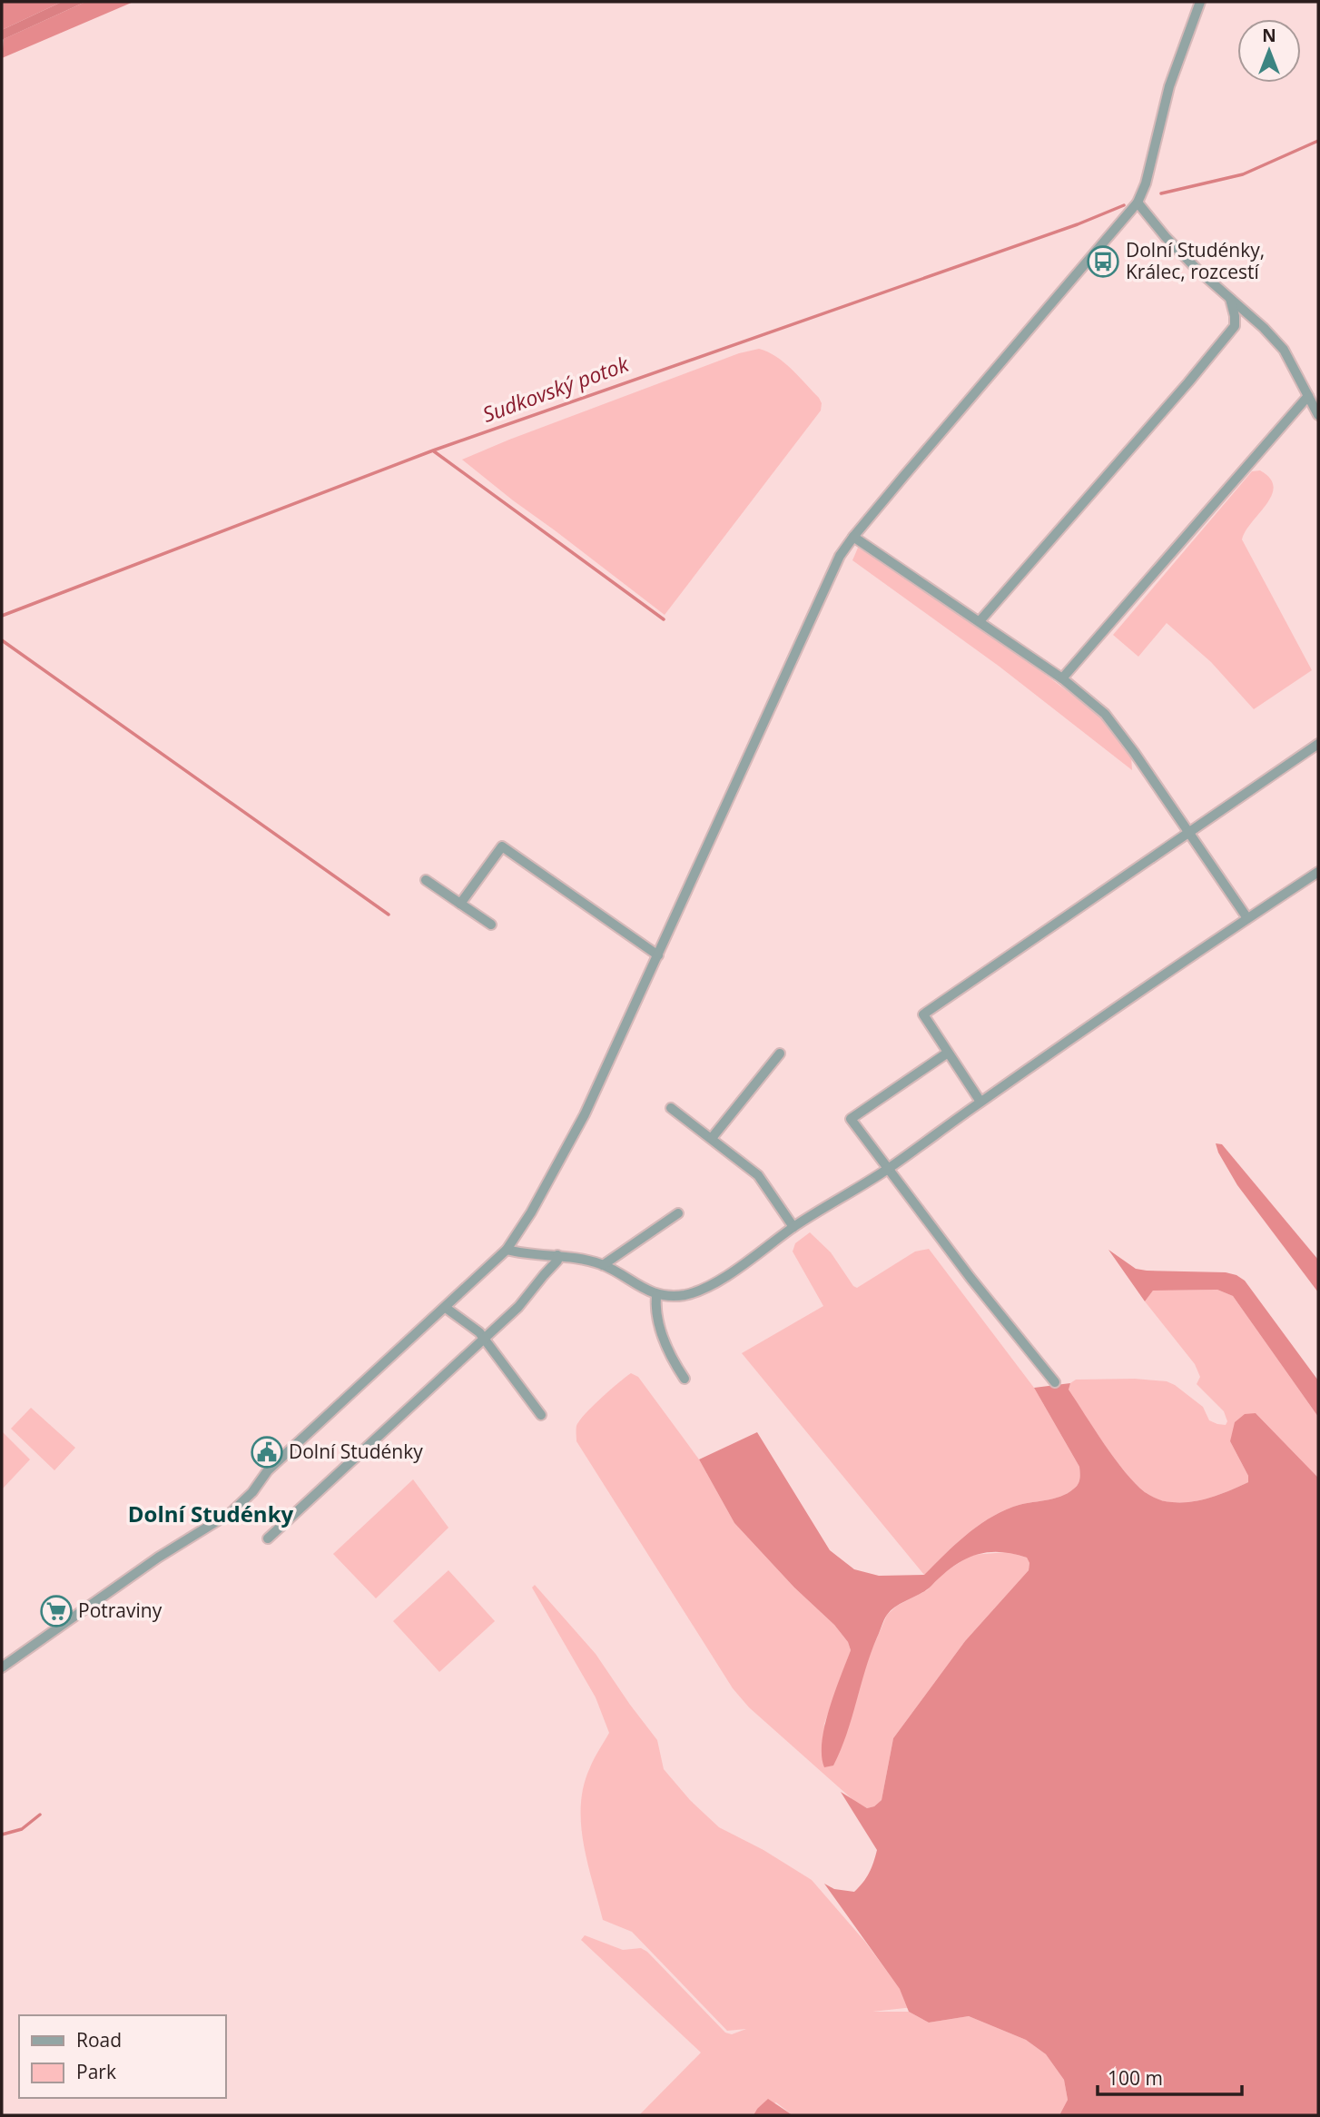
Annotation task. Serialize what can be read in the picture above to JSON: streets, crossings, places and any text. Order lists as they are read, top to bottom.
{
  "districts": ["Dolní Studénky"],
  "water": ["Sudkovský potok"],
  "places": {
    "bus stop": ["Dolní Studénky, Králec, rozcestí"],
    "public building": ["Dolní Studénky"],
    "supermarket": ["Potraviny"]
  },
  "legend": ["Road", "Park"],
  "scale_bar": "100 m",
  "north": "top"
}
